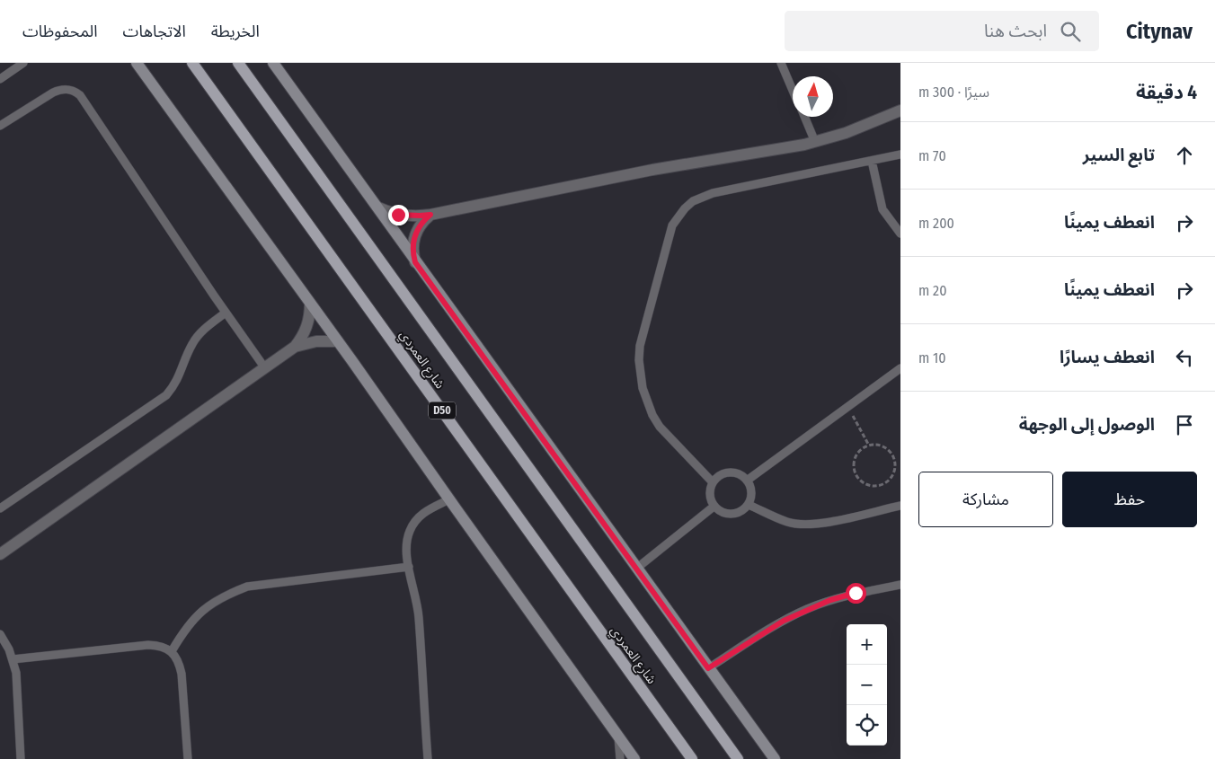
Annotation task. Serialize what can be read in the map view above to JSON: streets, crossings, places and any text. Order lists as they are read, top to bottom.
{
  "streets": {
    "main road": ["شارع العمردي", "D50"]
  },
  "north": "top",
  "page": {
    "header": "Citynav",
    "search": "ابحث هنا",
    "nav": ["الخريطة", "الاتجاهات", "المحفوظات"],
    "heading": ["4 دقيقة", "سيرًا · 300 m"],
    "list": [
      ["تابع السير", "70 m"],
      ["انعطف يمينًا", "200 m"],
      ["انعطف يمينًا", "20 m"],
      ["انعطف يسارًا", "10 m"],
      "الوصول إلى الوجهة"
    ],
    "buttons": ["حفظ", "مشاركة"],
    "map_buttons": ["+", "−"]
  }
}
